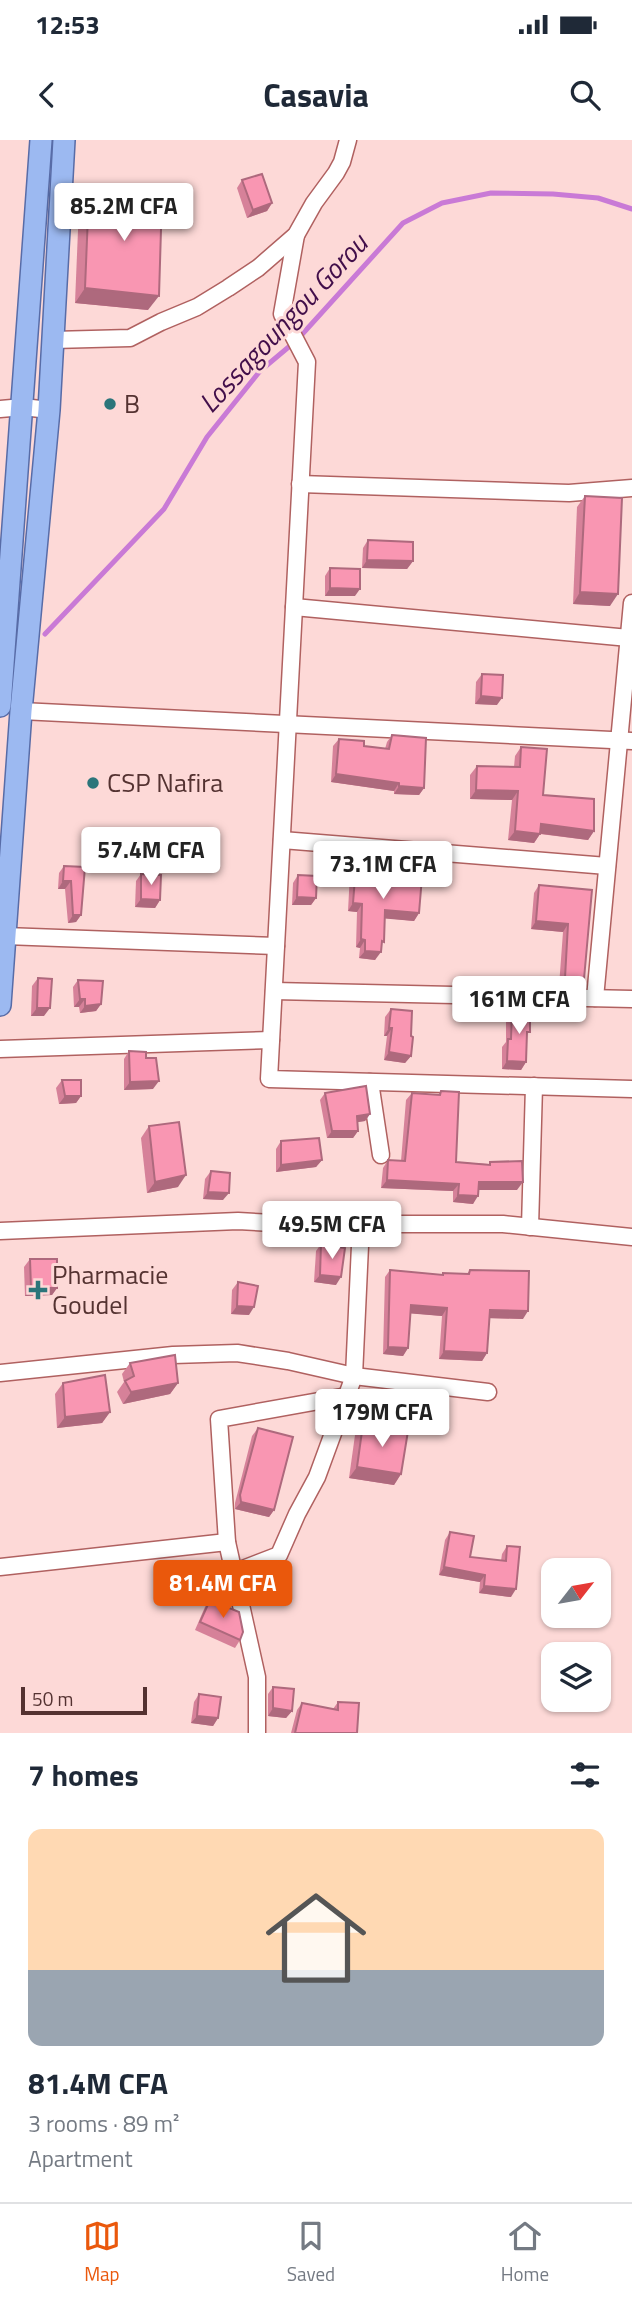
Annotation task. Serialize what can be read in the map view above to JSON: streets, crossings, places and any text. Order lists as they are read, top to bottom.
{
  "water": ["Lossagoungou Gorou"],
  "places": {
    "other": ["B", "CSP Nafira"],
    "health": ["Pharmacie Goudel"]
  },
  "scale_bar": "50 m",
  "north": "top right",
  "page": {
    "status": "12:53",
    "header": "Casavia",
    "price": [
      "85.2M CFA",
      "57.4M CFA",
      "73.1M CFA",
      "161M CFA",
      "49.5M CFA",
      "179M CFA",
      "81.4M CFA"
    ],
    "scale": "50 m",
    "heading": "7 homes",
    "list": [
      {
        "name": "81.4M CFA",
        "note": "3 rooms · 89 m² · Apartment"
      }
    ],
    "tabs": ["Map", "Saved", "Home"]
  }
}
